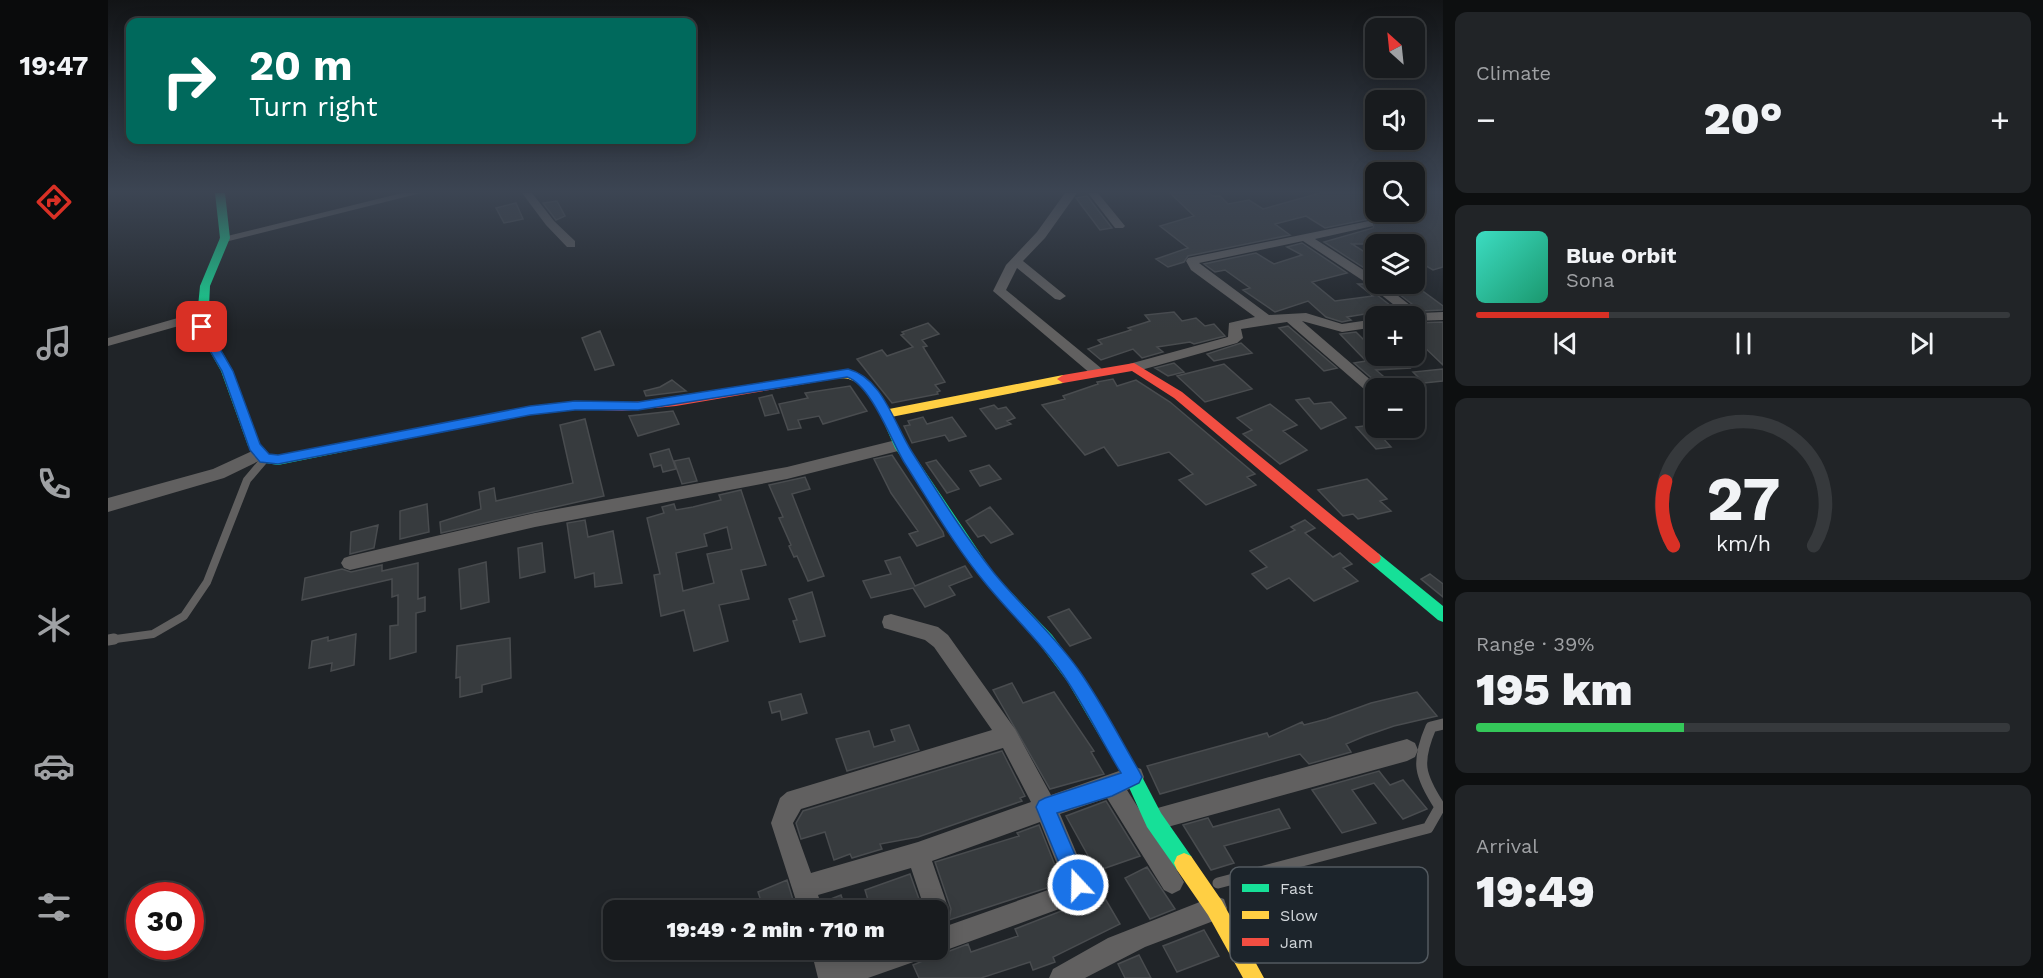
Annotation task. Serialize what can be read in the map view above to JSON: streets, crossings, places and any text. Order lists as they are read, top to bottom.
{
  "legend": ["Fast", "Slow", "Jam"],
  "north": "top left",
  "page": {
    "tabs": "19:47",
    "tile": [
      "Climate",
      ["Range · 39%", "195 km"],
      ["Arrival", "19:49"]
    ],
    "map_buttons": ["+", "−"],
    "turn": ["20 m", "Turn right"],
    "heat": ["−", "20°", "+"],
    "song": ["Blue Orbit", "Sona"],
    "limit": "30",
    "trip": "19:49 · 2 min · 710 m",
    "gauge": ["27", "km/h"]
  }
}
